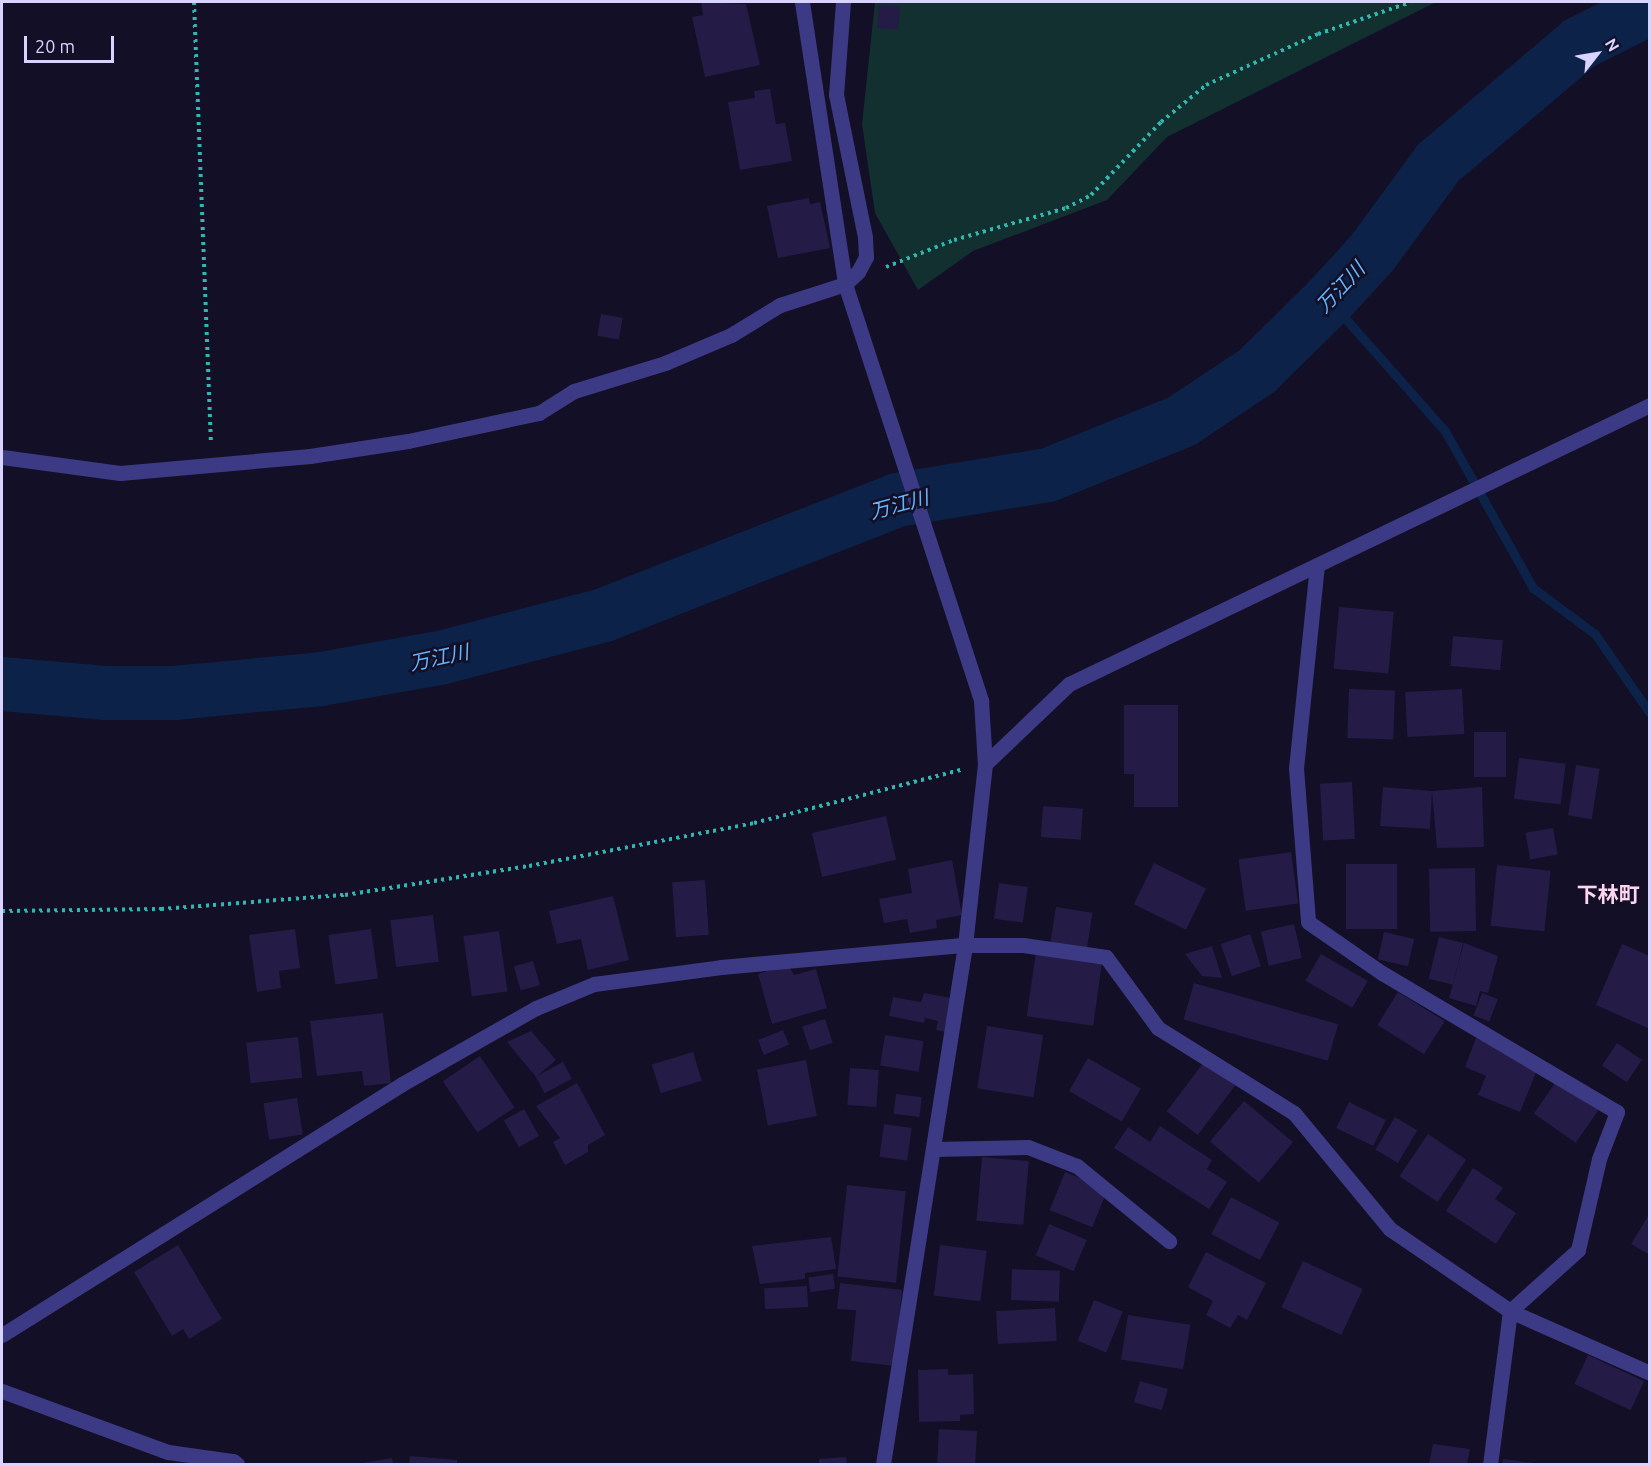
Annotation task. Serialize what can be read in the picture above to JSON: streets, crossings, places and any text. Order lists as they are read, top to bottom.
{
  "districts": ["下林町"],
  "water": ["万江川"],
  "scale_bar": "20 m",
  "north": "top right"
}
